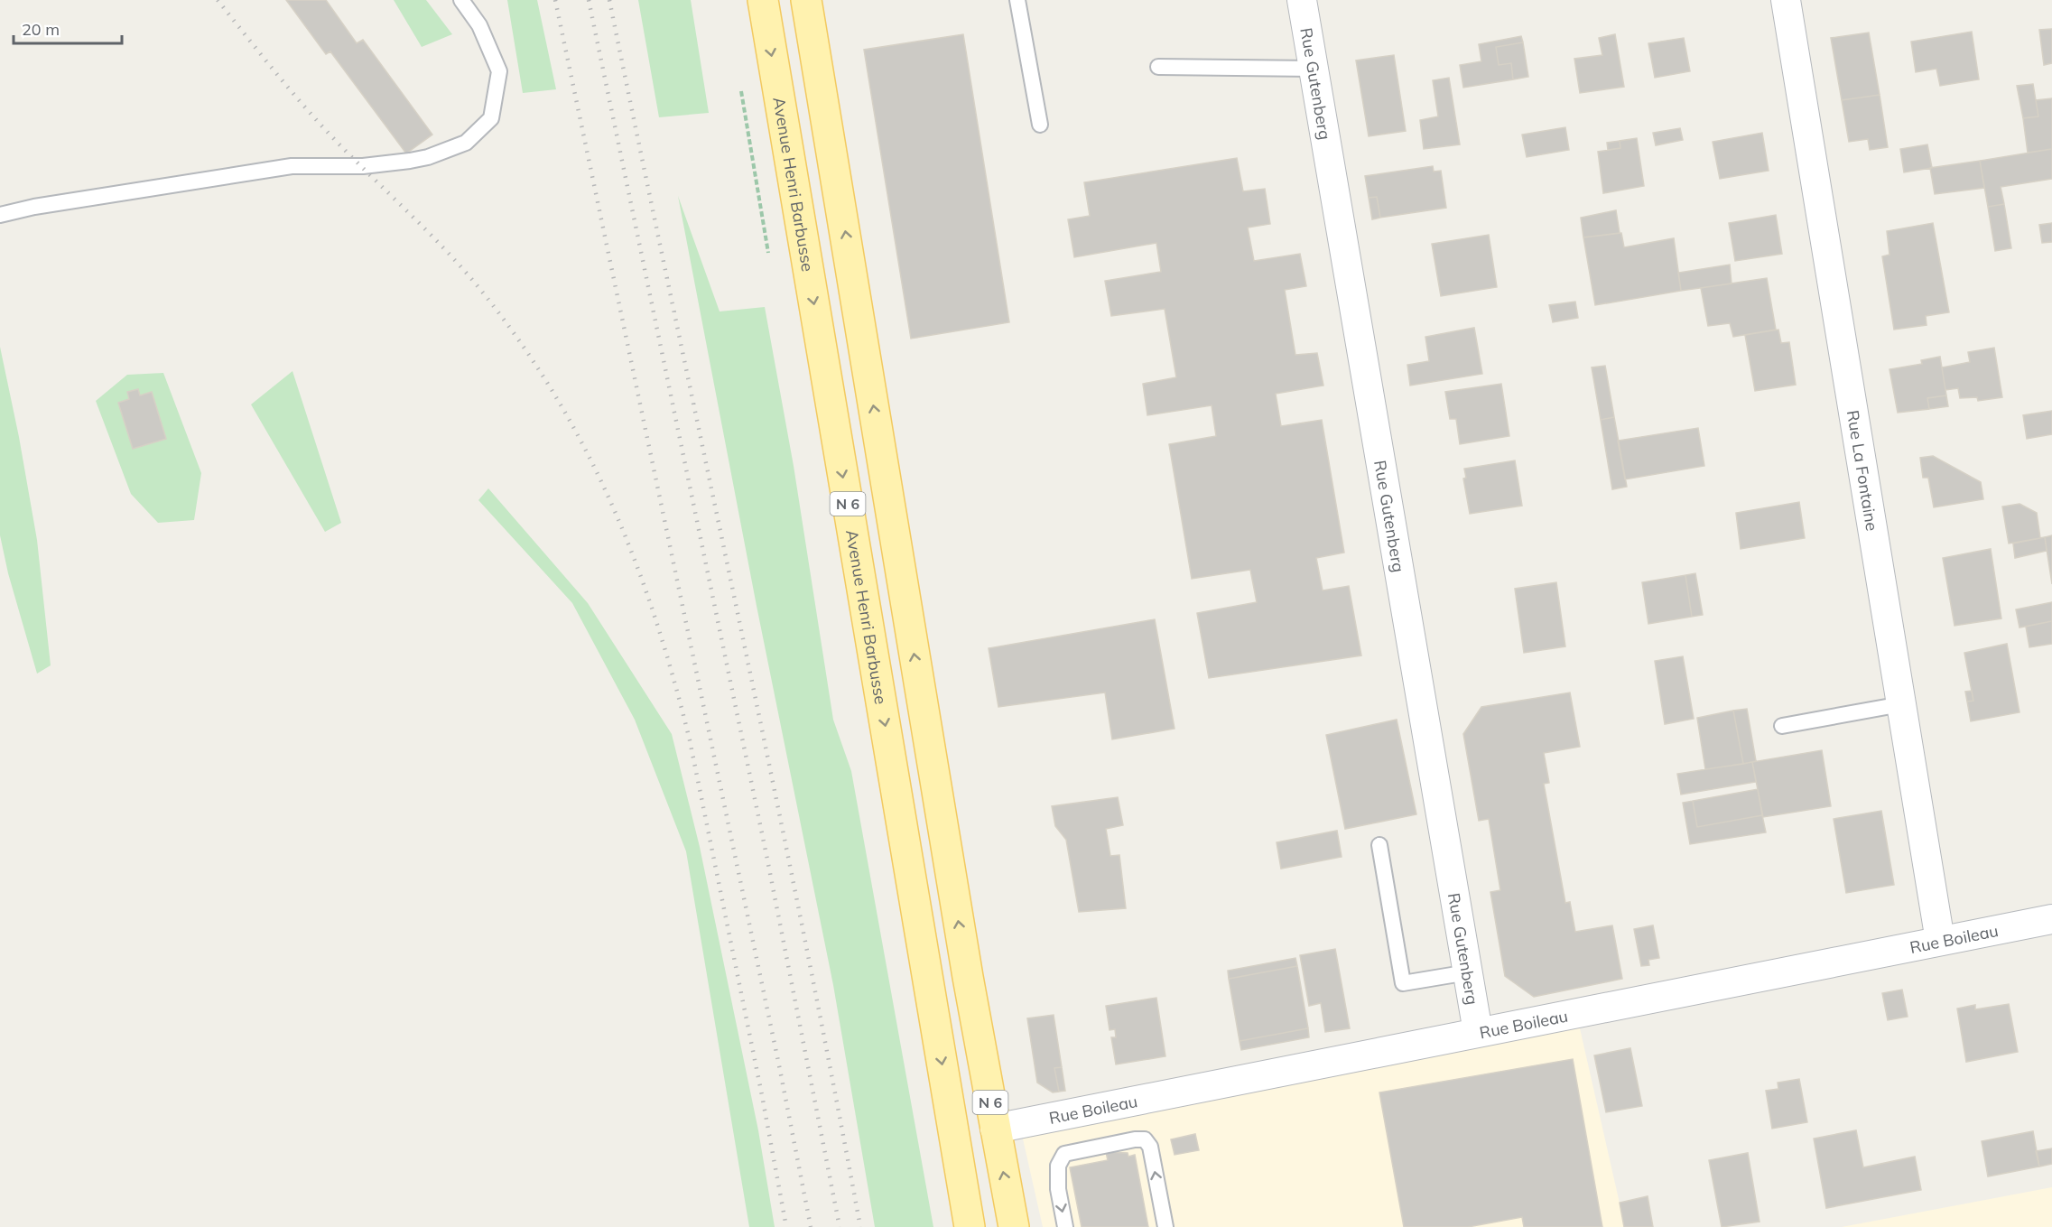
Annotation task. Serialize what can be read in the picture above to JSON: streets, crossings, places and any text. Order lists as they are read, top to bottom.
{
  "streets": {
    "main road": ["Avenue Henri Barbusse", "N 6"],
    "street": ["Rue Gutenberg", "Rue La Fontaine", "Rue Boileau"]
  },
  "crossings": [
    ["Rue Gutenberg", "Rue Boileau"],
    ["Rue La Fontaine", "Rue Boileau"],
    ["N 6", "Rue Boileau"]
  ],
  "scale_bar": "20 m"
}
